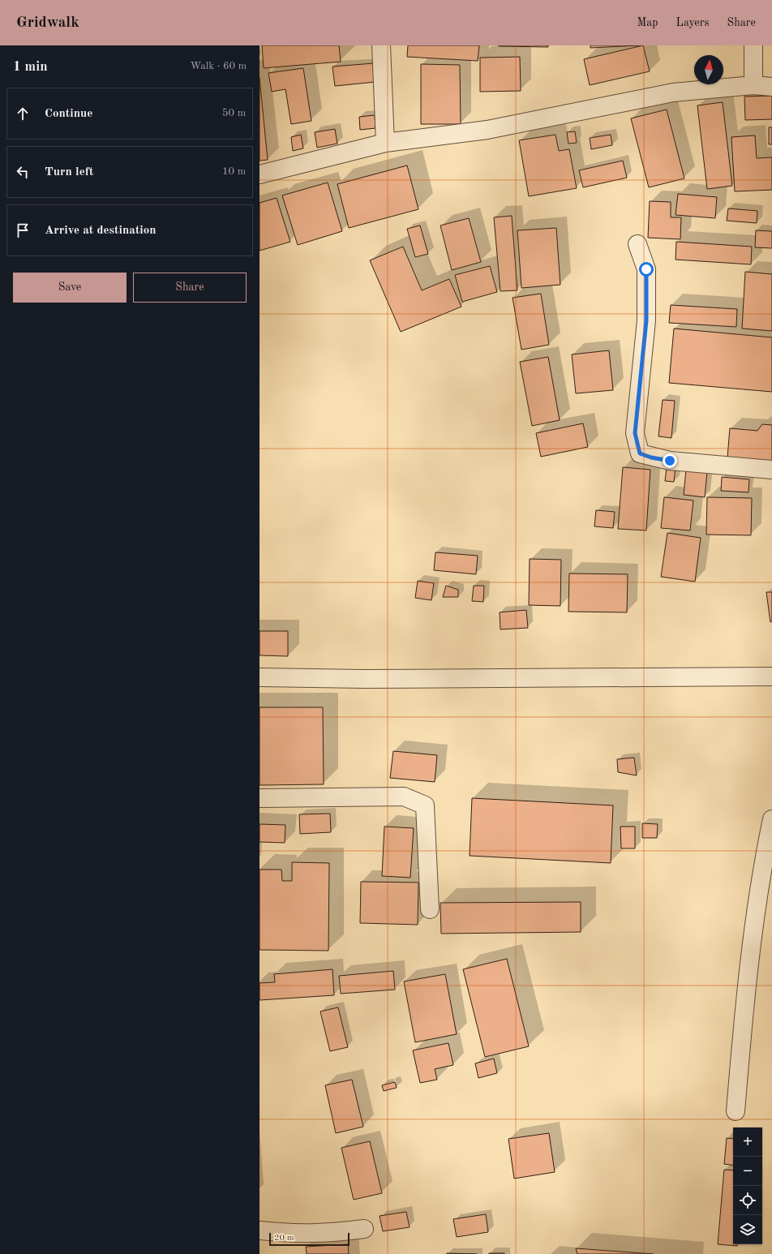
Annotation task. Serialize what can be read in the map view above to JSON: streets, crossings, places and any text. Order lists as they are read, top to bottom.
{
  "scale_bar": "20 m",
  "north": "top",
  "page": {
    "header": "Gridwalk",
    "nav": ["Map", "Layers", "Share"],
    "heading": ["1 min", "Walk · 60 m"],
    "list": [
      ["Continue", "50 m"],
      ["Turn left", "10 m"],
      "Arrive at destination"
    ],
    "buttons": ["Save", "Share"],
    "map_buttons": ["+", "−"],
    "scale": "20 m"
  }
}
